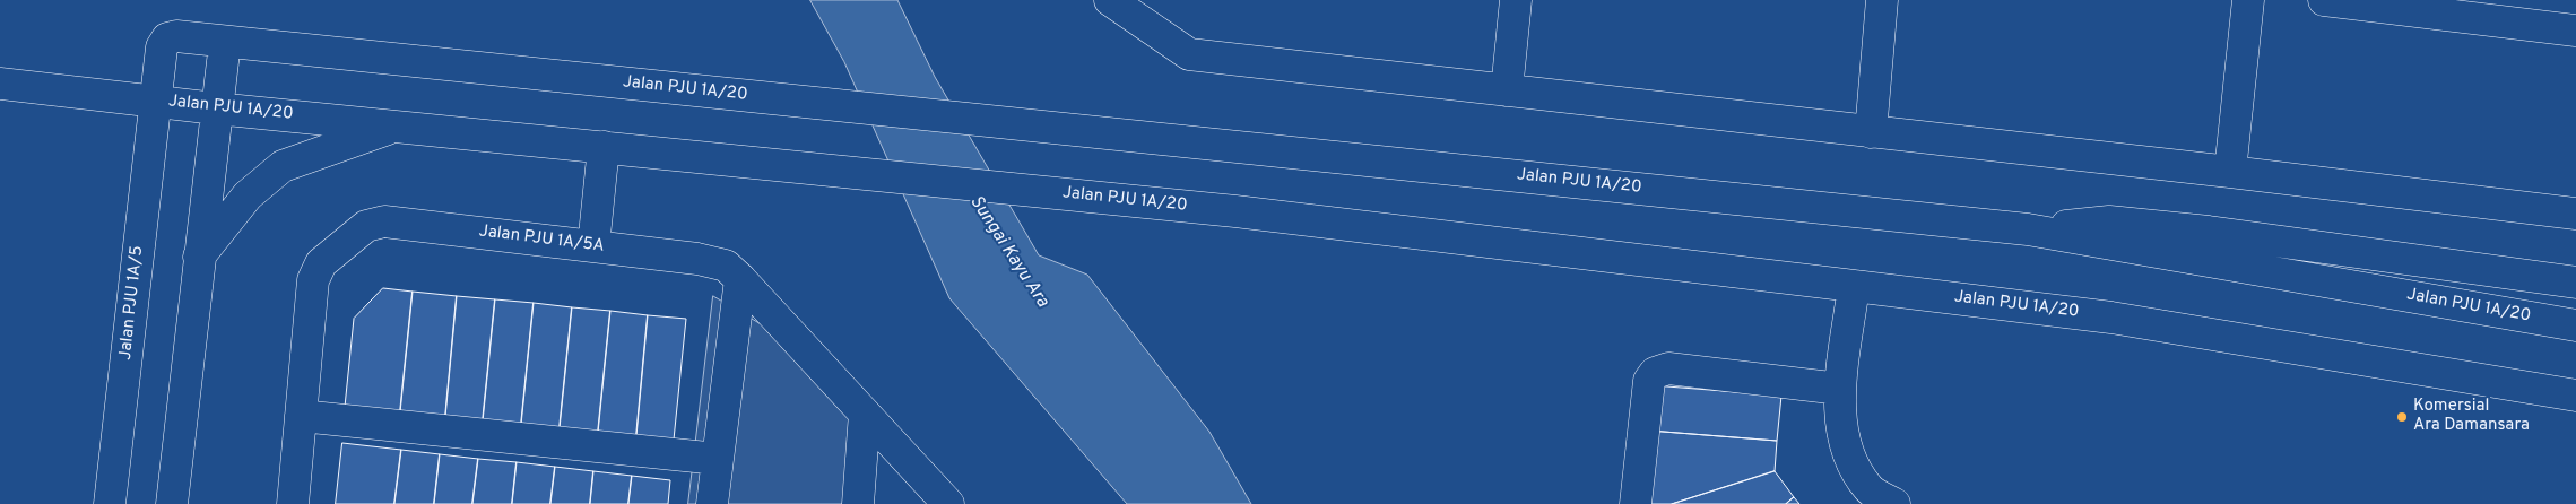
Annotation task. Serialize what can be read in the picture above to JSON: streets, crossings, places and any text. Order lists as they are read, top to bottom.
{
  "streets": {
    "street": ["Jalan PJU 1A/20", "Jalan PJU 1A/5A", "Jalan PJU 1A/5"]
  },
  "crossings": [
    ["Jalan PJU 1A/20", "Jalan PJU 1A/5"]
  ],
  "water": ["Sungai Kayu Ara"],
  "places": ["Komersial Ara Damansara"]
}
